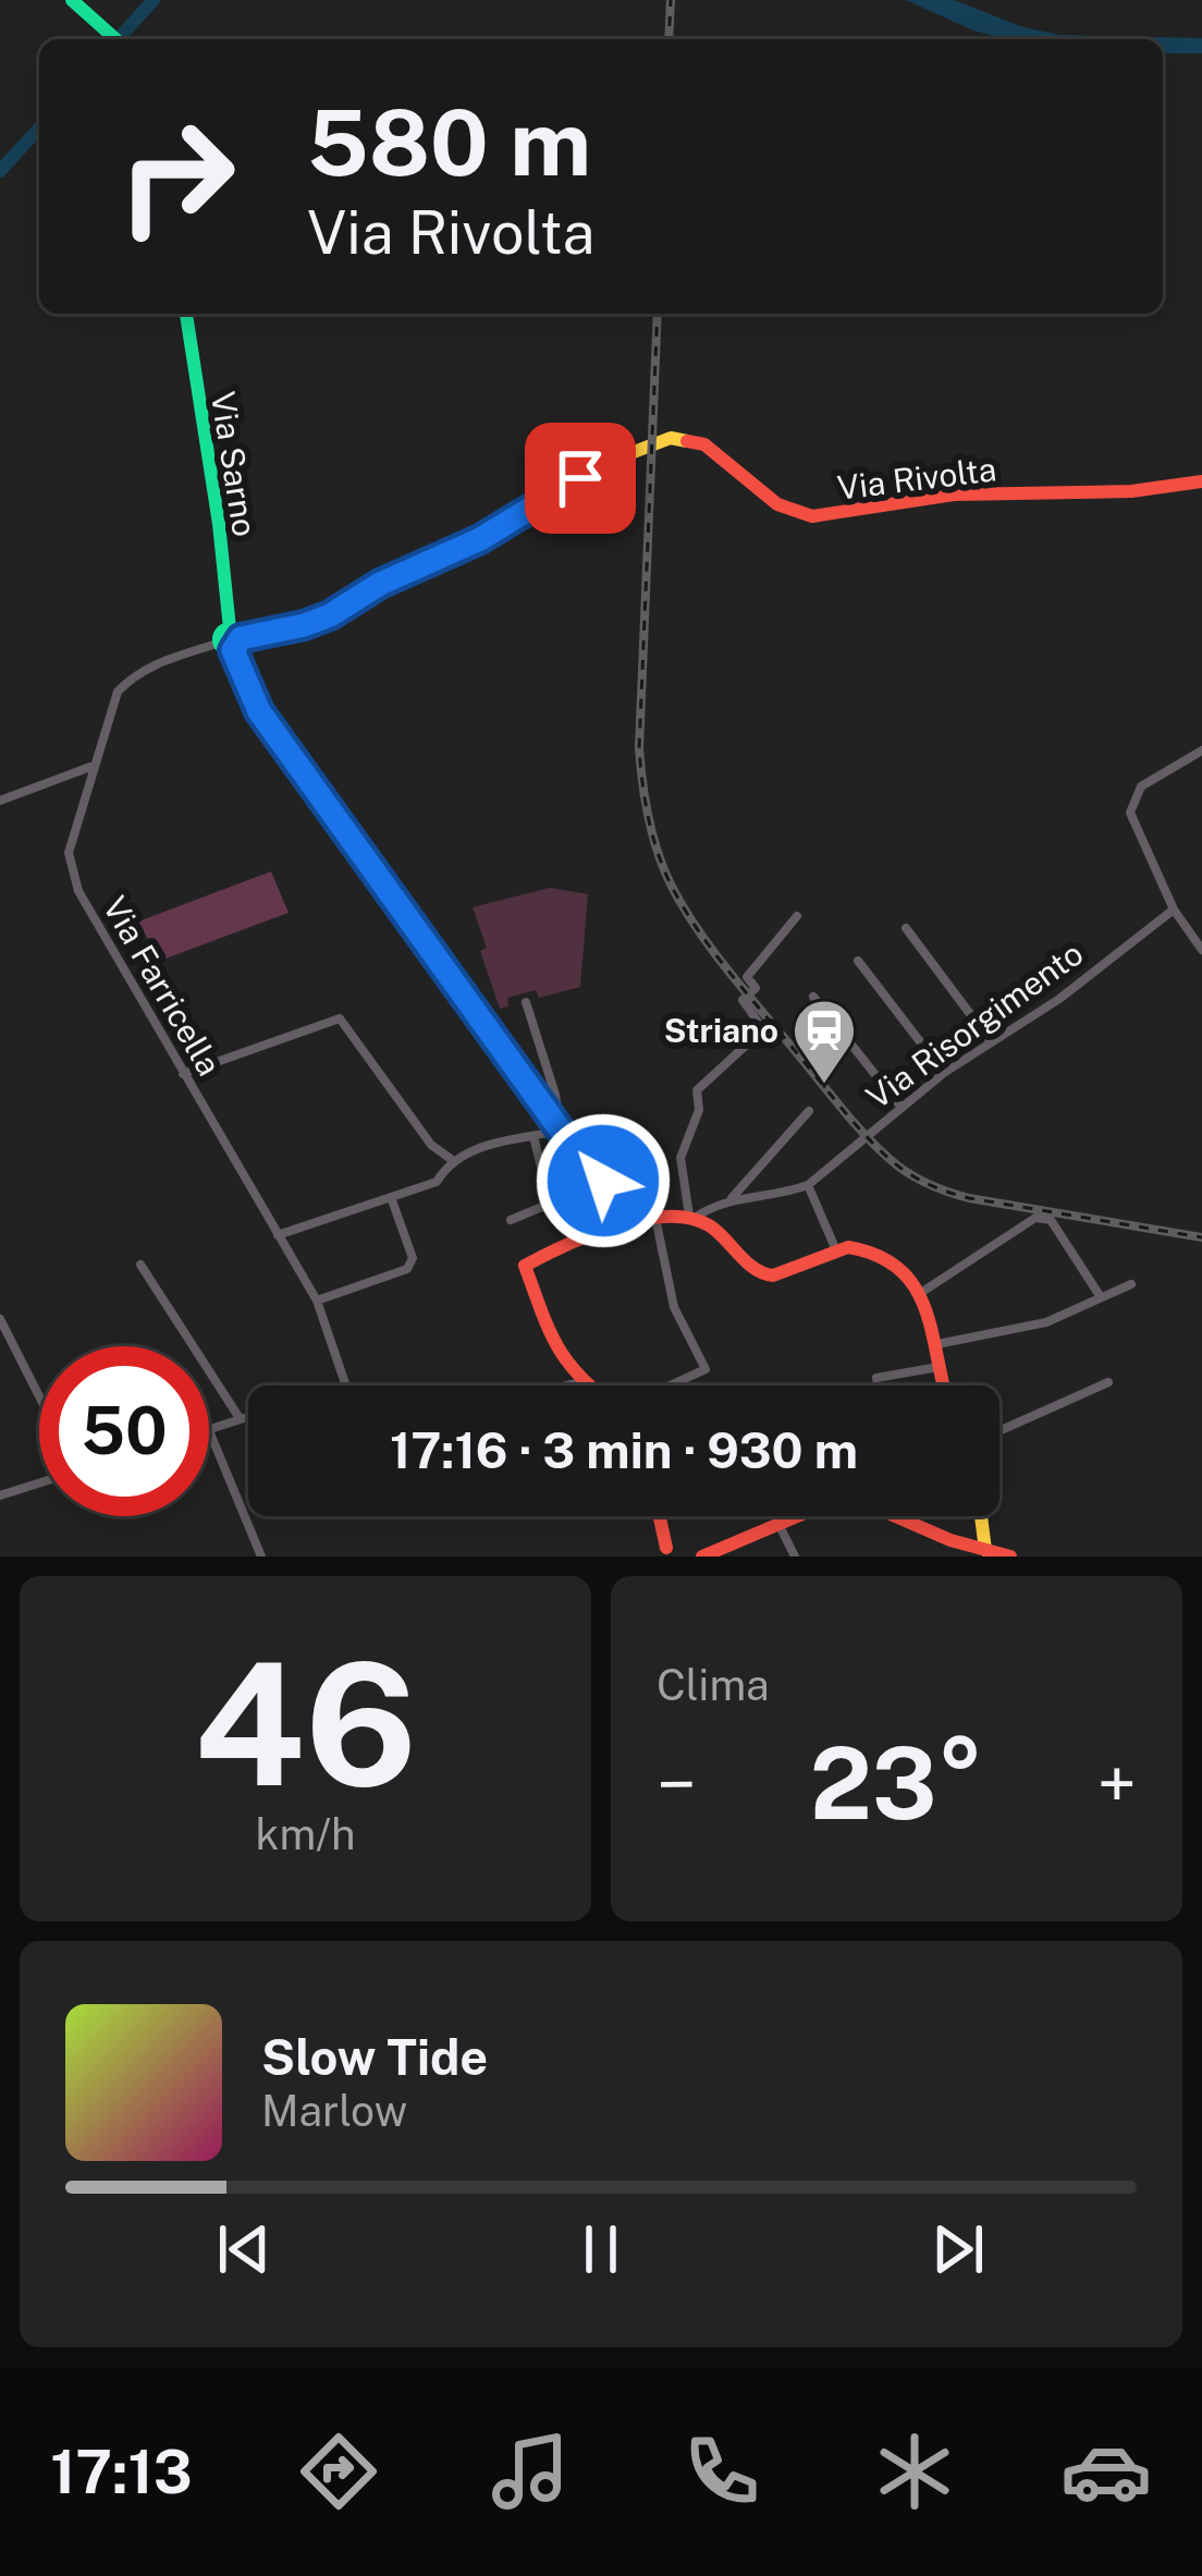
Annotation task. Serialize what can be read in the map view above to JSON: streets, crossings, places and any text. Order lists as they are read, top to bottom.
{
  "streets": {
    "main road": ["Via Sarno", "Via Rivolta", "Via Risorgimento"],
    "street": ["Via Farricella"]
  },
  "crossings": [
    ["Via Sarno", "Via Rivolta"],
    ["Via Sarno", "Via Farricella"],
    ["Via Sarno", "Via Risorgimento"],
    ["Via Rivolta", "Via Farricella"]
  ],
  "places": {
    "station": ["Striano"]
  },
  "page": {
    "turn": ["580 m", "Via Rivolta"],
    "limit": "50",
    "trip": "17:16 · 3 min · 930 m",
    "tile": [
      ["46", "km/h"],
      "Clima"
    ],
    "heat": ["−", "23°", "+"],
    "song": ["Slow Tide", "Marlow"],
    "tabs": "17:13"
  }
}
